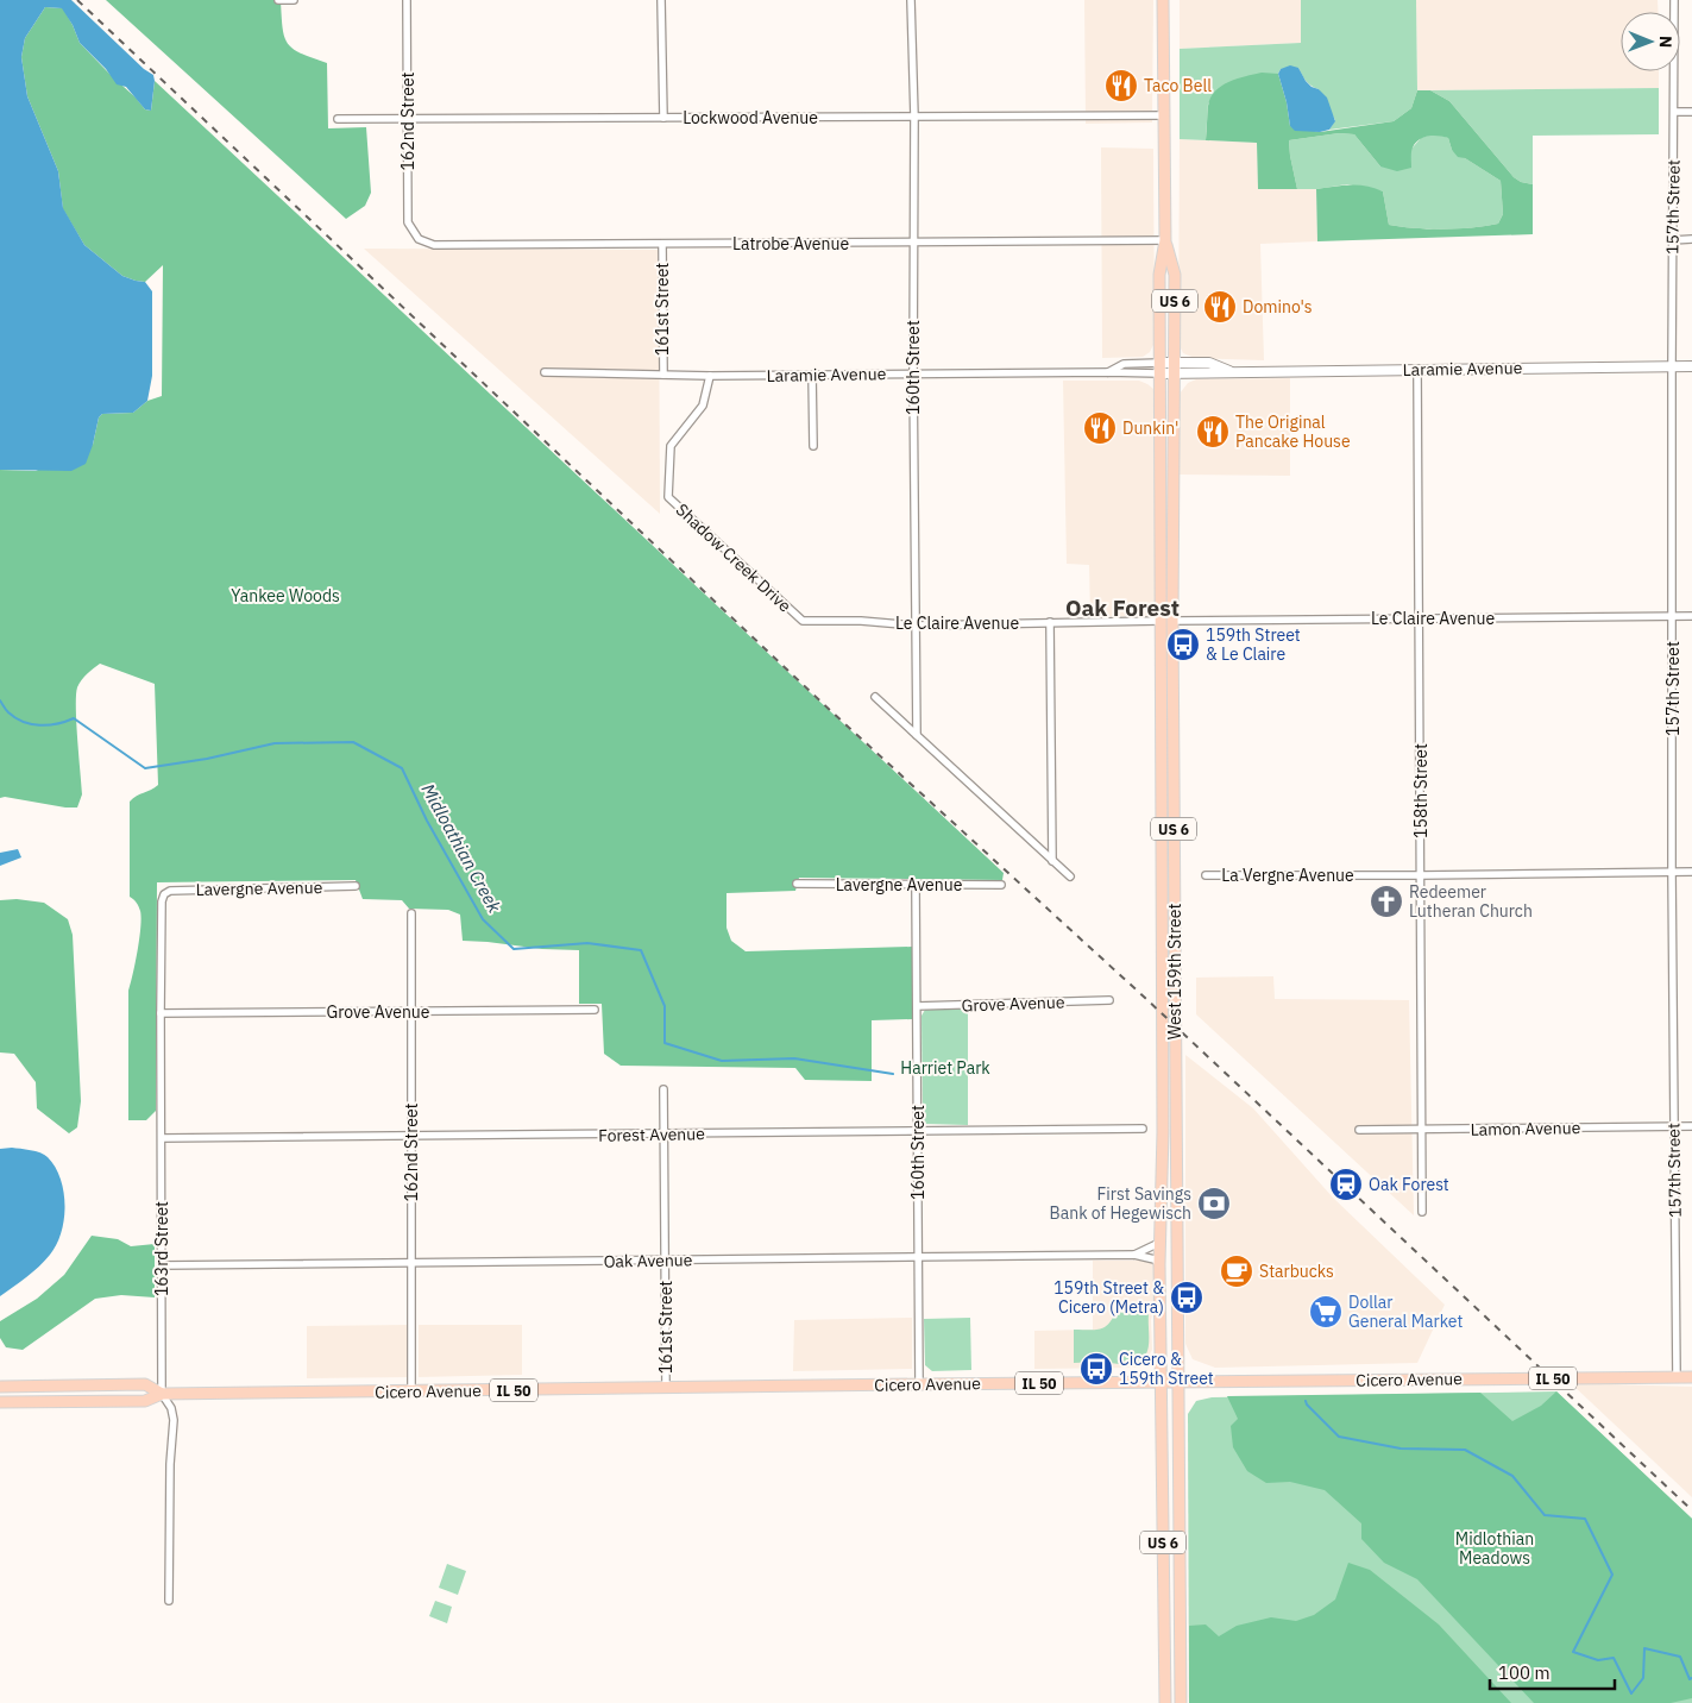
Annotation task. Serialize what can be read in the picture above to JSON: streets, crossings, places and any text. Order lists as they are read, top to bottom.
{
  "streets": {
    "main road": [
      "US 6",
      "West 159th Street",
      "IL 50",
      "Cicero Avenue"
    ],
    "street": [
      "Lockwood Avenue",
      "162nd Street",
      "157th Street",
      "Latrobe Avenue",
      "161st Street",
      "160th Street",
      "Laramie Avenue",
      "Shadow Creek Drive",
      "Le Claire Avenue",
      "158th Street",
      "La Vergne Avenue",
      "Lavergne Avenue",
      "Grove Avenue",
      "Lamon Avenue",
      "Forest Avenue",
      "163rd Street",
      "Oak Avenue"
    ]
  },
  "crossings": [
    ["Lockwood Avenue", "162nd Street"],
    ["Lockwood Avenue", "160th Street"],
    ["Lockwood Avenue", "West 159th Street"],
    ["162nd Street", "Latrobe Avenue"],
    ["162nd Street", "Grove Avenue"],
    ["162nd Street", "Forest Avenue"],
    ["162nd Street", "Oak Avenue"],
    ["162nd Street", "Cicero Avenue"],
    ["157th Street", "Laramie Avenue"],
    ["157th Street", "Le Claire Avenue"],
    ["157th Street", "La Vergne Avenue"],
    ["157th Street", "Lamon Avenue"],
    ["157th Street", "Cicero Avenue"],
    ["Latrobe Avenue", "161st Street"],
    ["Latrobe Avenue", "160th Street"],
    ["Latrobe Avenue", "West 159th Street"],
    ["161st Street", "Laramie Avenue"],
    ["161st Street", "Forest Avenue"],
    ["161st Street", "Oak Avenue"],
    ["161st Street", "Cicero Avenue"],
    ["160th Street", "Laramie Avenue"],
    ["160th Street", "Le Claire Avenue"],
    ["160th Street", "Lavergne Avenue"],
    ["160th Street", "Grove Avenue"],
    ["160th Street", "Forest Avenue"],
    ["160th Street", "Oak Avenue"],
    ["160th Street", "Cicero Avenue"],
    ["Laramie Avenue", "Shadow Creek Drive"],
    ["Laramie Avenue", "158th Street"],
    ["Laramie Avenue", "West 159th Street"],
    ["Shadow Creek Drive", "Le Claire Avenue"],
    ["Le Claire Avenue", "158th Street"],
    ["Le Claire Avenue", "West 159th Street"],
    ["158th Street", "La Vergne Avenue"],
    ["158th Street", "Lamon Avenue"],
    ["Lavergne Avenue", "163rd Street"],
    ["West 159th Street", "Oak Avenue"],
    ["West 159th Street", "Cicero Avenue"],
    ["Grove Avenue", "163rd Street"],
    ["Forest Avenue", "163rd Street"],
    ["163rd Street", "Oak Avenue"],
    ["163rd Street", "Cicero Avenue"]
  ],
  "districts": ["Oak Forest"],
  "water": ["Midloathian Creek"],
  "parks": ["Yankee Woods", "Harriet Park", "Midlothian Meadows"],
  "places": {
    "restaurant": [
      "Taco Bell",
      "Domino's",
      "Dunkin'",
      "The Original Pancake House"
    ],
    "bus stop": ["159th Street & Le Claire", "159th Street & Cicero (Metra)", "Cicero & 159th Street"],
    "church": ["Redeemer Lutheran Church"],
    "station": ["Oak Forest"],
    "bank": ["First Savings Bank of Hegewisch"],
    "cafe": ["Starbucks"],
    "supermarket": ["Dollar General Market"]
  },
  "scale_bar": "100 m",
  "north": "right"
}
